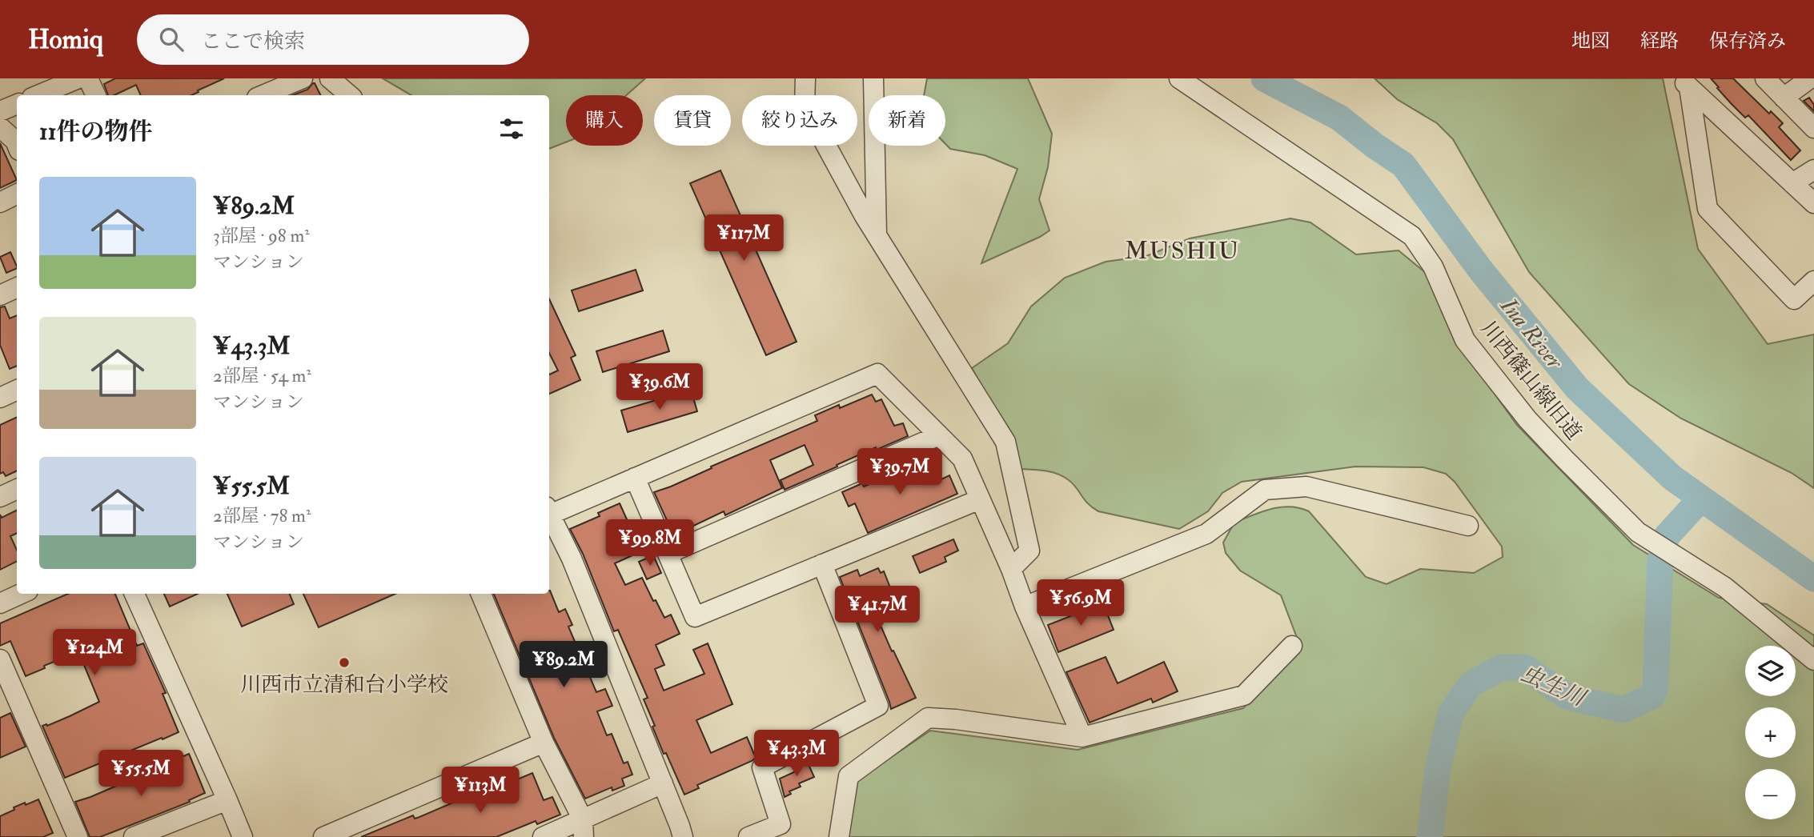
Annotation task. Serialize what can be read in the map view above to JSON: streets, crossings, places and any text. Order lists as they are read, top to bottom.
{
  "streets": {
    "street": ["川西篠山線旧道"]
  },
  "districts": ["MUSHIU"],
  "water": ["Ina River", "虫生川"],
  "places": ["川西市立清和台小学校"],
  "page": {
    "header": "Homiq",
    "search": "ここで検索",
    "nav": ["地図", "経路", "保存済み"],
    "chip": [
      "購入",
      "賃貸",
      "絞り込み",
      "新着"
    ],
    "heading": "11件の物件",
    "list": [
      {
        "name": "¥89.2M",
        "note": "3部屋 · 98 m² · マンション"
      },
      {
        "name": "¥43.3M",
        "note": "2部屋 · 54 m² · マンション"
      },
      {
        "name": "¥55.5M",
        "note": "2部屋 · 78 m² · マンション"
      }
    ],
    "price": [
      "¥117M",
      "¥39.6M",
      "¥39.7M",
      "¥99.8M",
      "¥56.9M",
      "¥41.7M",
      "¥124M",
      "¥89.2M",
      "¥43.3M",
      "¥55.5M",
      "¥113M"
    ],
    "map_buttons": ["+", "−"]
  }
}
